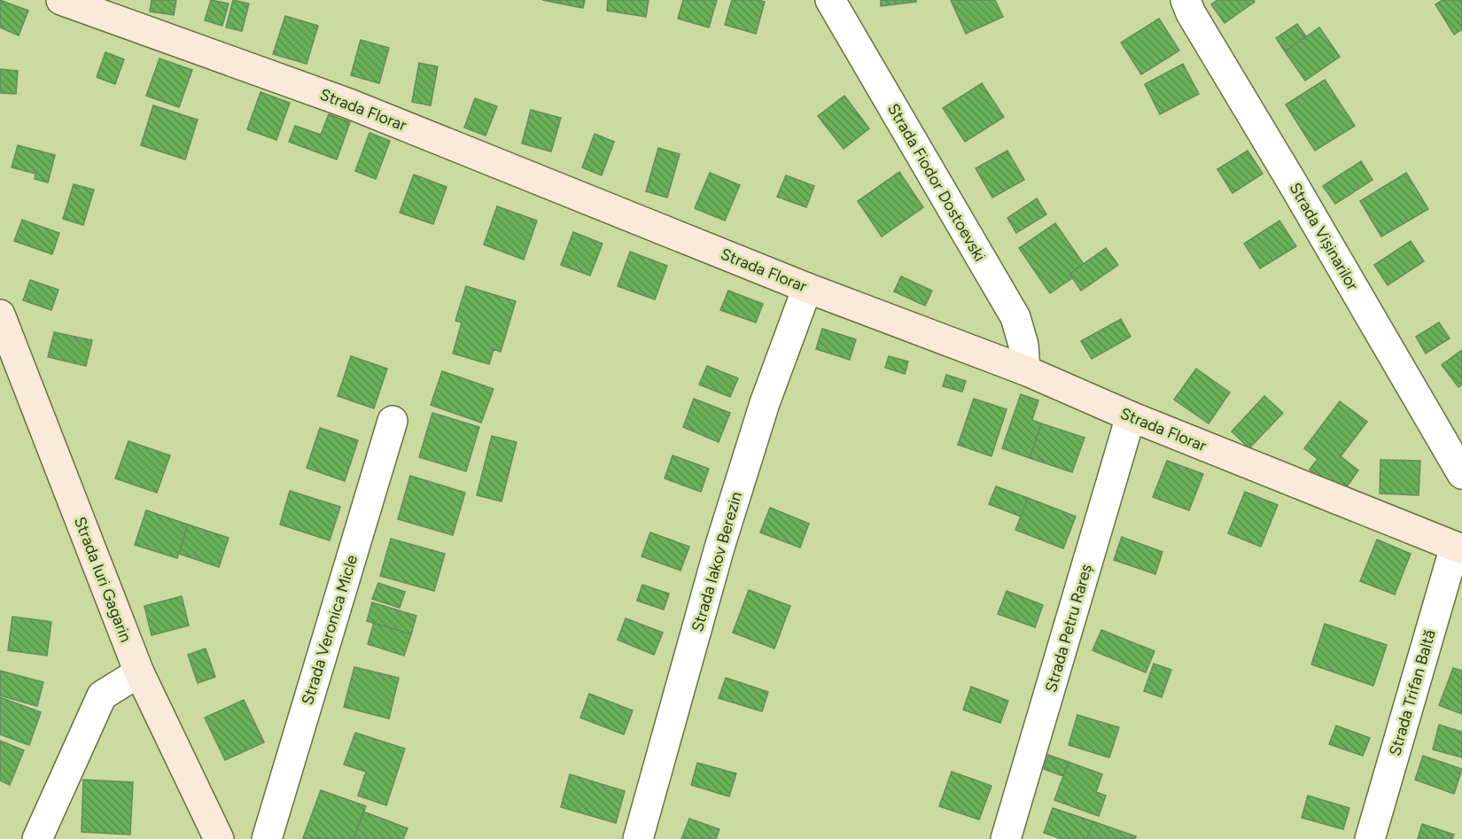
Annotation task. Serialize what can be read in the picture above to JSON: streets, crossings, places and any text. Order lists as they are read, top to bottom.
{
  "streets": {
    "street": [
      "Strada Florar",
      "Strada Fiodor Dostoevski",
      "Strada Vișinarilor",
      "Strada Iakov Berezin",
      "Strada Iuri Gagarin",
      "Strada Petru Rareș",
      "Strada Veronica Micle",
      "Strada Trifan Baltă"
    ]
  },
  "crossings": [
    ["Strada Florar", "Strada Fiodor Dostoevski"],
    ["Strada Florar", "Strada Iakov Berezin"],
    ["Strada Florar", "Strada Petru Rareș"],
    ["Strada Florar", "Strada Trifan Baltă"]
  ]
}
